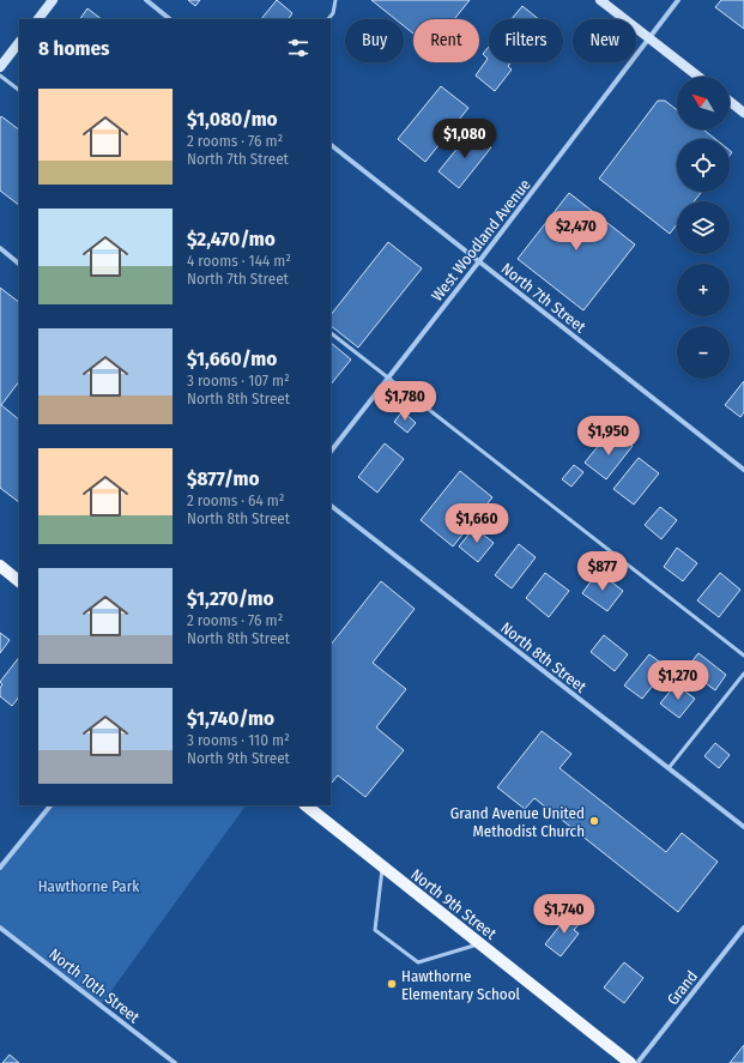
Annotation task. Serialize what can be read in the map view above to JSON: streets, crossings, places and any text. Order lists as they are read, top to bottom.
{
  "streets": {
    "main road": ["North 9th Street"],
    "street": [
      "West Woodland Avenue",
      "North 7th Street",
      "North 8th Street",
      "North 10th Street",
      "Grand"
    ]
  },
  "crossings": [
    ["West Woodland Avenue", "North 7th Street"]
  ],
  "parks": ["Hawthorne Park"],
  "places": ["Grand Avenue United Methodist Church", "Hawthorne Elementary School"],
  "north": "top left",
  "page": {
    "chip": [
      "Buy",
      "Rent",
      "Filters",
      "New"
    ],
    "heading": "8 homes",
    "map_buttons": ["+", "−"],
    "list": [
      {
        "name": "$1,080/mo",
        "note": "2 rooms · 76 m² · North 7th Street"
      },
      {
        "name": "$2,470/mo",
        "note": "4 rooms · 144 m² · North 7th Street"
      },
      {
        "name": "$1,660/mo",
        "note": "3 rooms · 107 m² · North 8th Street"
      },
      {
        "name": "$877/mo",
        "note": "2 rooms · 64 m² · North 8th Street"
      },
      {
        "name": "$1,270/mo",
        "note": "2 rooms · 76 m² · North 8th Street"
      },
      {
        "name": "$1,740/mo",
        "note": "3 rooms · 110 m² · North 9th Street"
      }
    ],
    "price": [
      "$1,080",
      "$2,470",
      "$1,780",
      "$1,950",
      "$1,660",
      "$877",
      "$1,270",
      "$1,740"
    ]
  }
}
